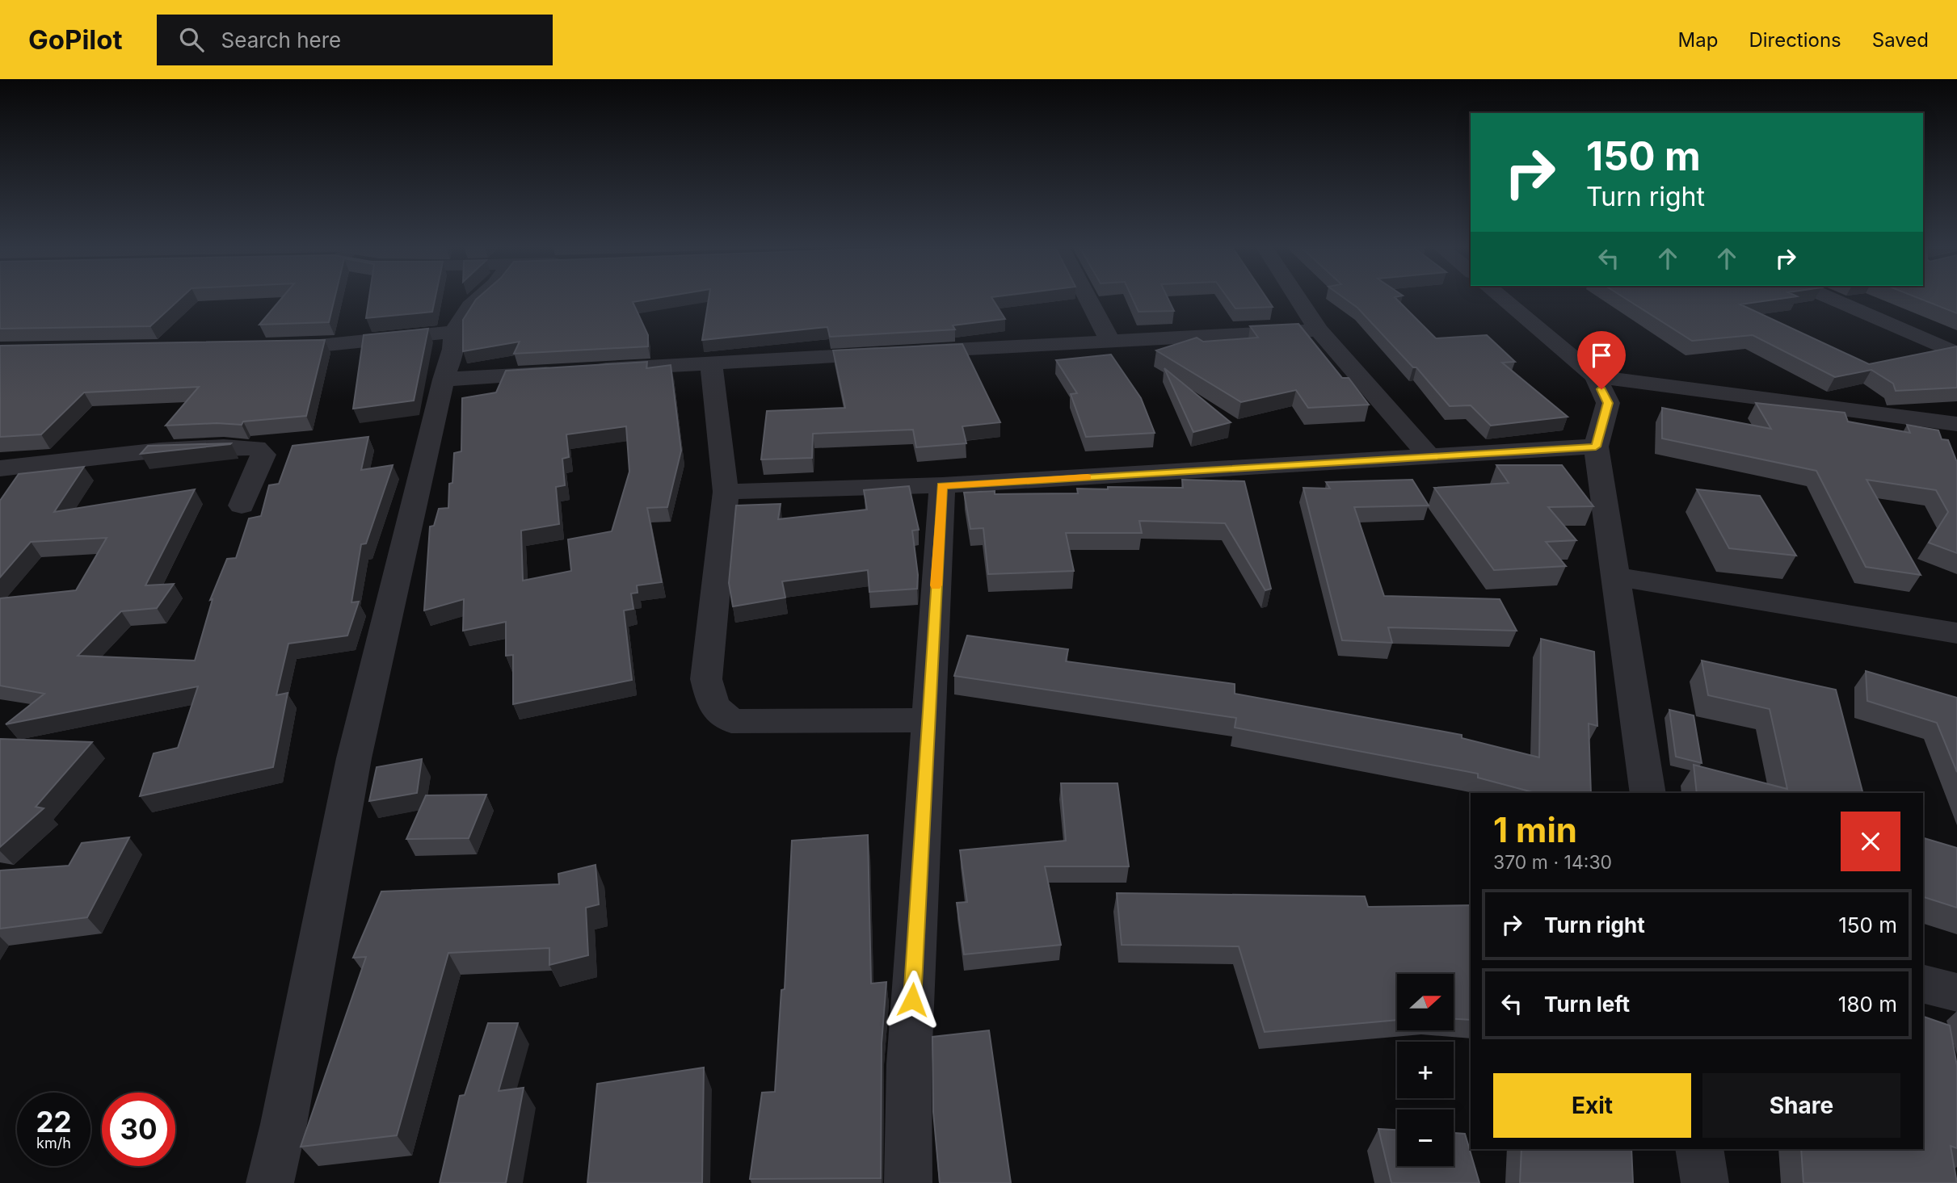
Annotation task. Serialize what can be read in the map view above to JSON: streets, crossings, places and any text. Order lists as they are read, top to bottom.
{
  "north": "right",
  "page": {
    "header": "GoPilot",
    "search": "Search here",
    "nav": ["Map", "Directions", "Saved"],
    "turn": ["150 m", "Turn right"],
    "heading": ["1 min", "370 m · 14:30"],
    "list": [
      {
        "name": "Turn right",
        "value": "150 m"
      },
      {
        "name": "Turn left",
        "value": "180 m"
      }
    ],
    "map_buttons": ["+", "−"],
    "buttons": ["Exit", "Share"],
    "speed": "22 km/h",
    "limit": "30"
  }
}
